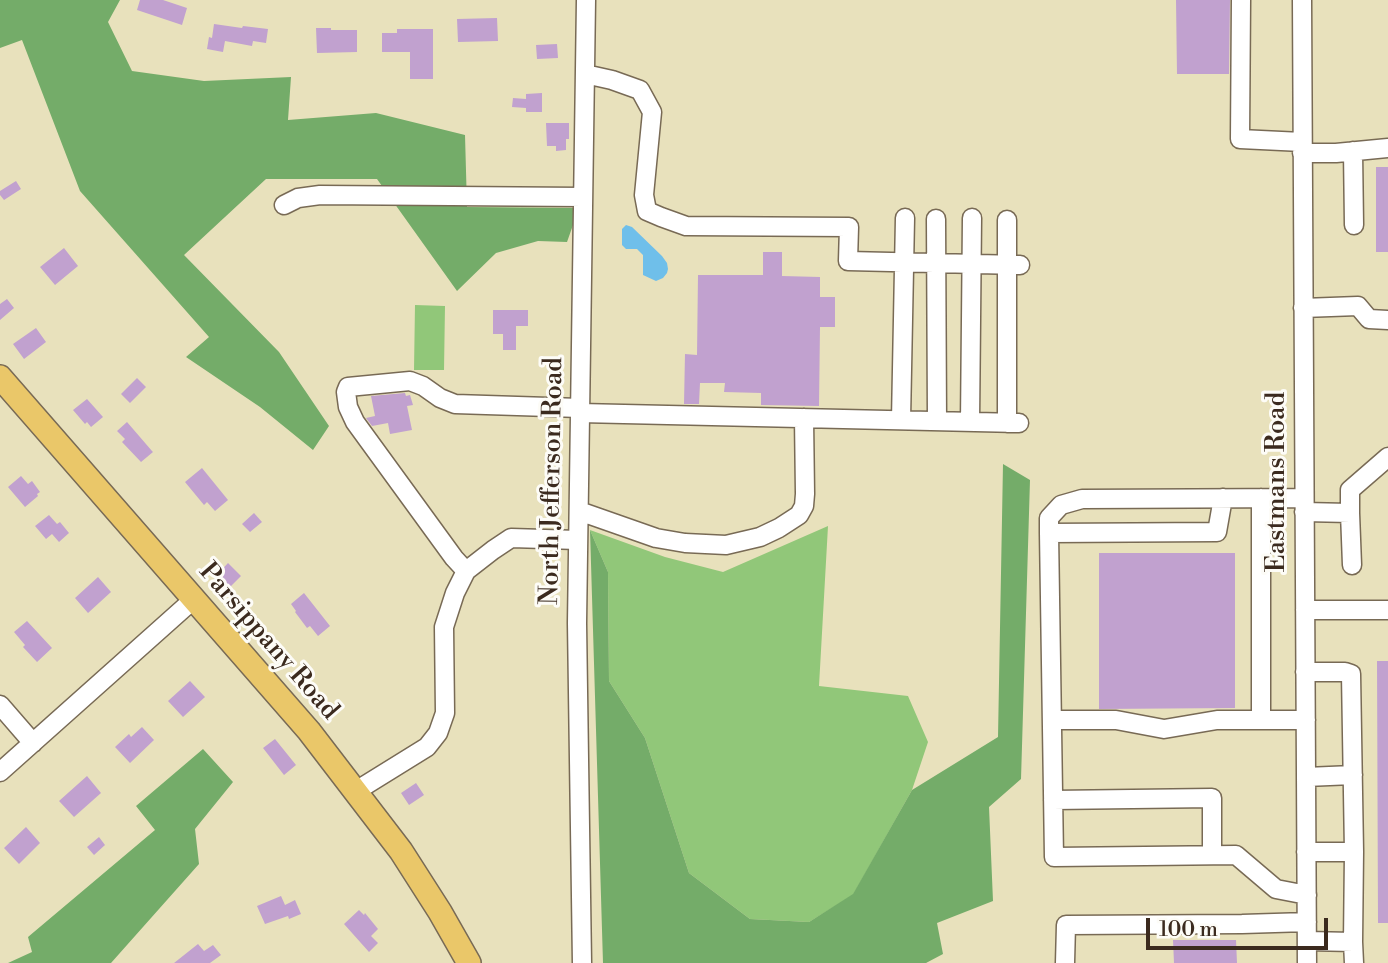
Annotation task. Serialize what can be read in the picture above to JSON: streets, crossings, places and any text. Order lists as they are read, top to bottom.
{
  "streets": {
    "main road": ["Parsippany Road"],
    "street": ["North Jefferson Road", "Eastmans Road"]
  },
  "scale_bar": "100 m"
}
